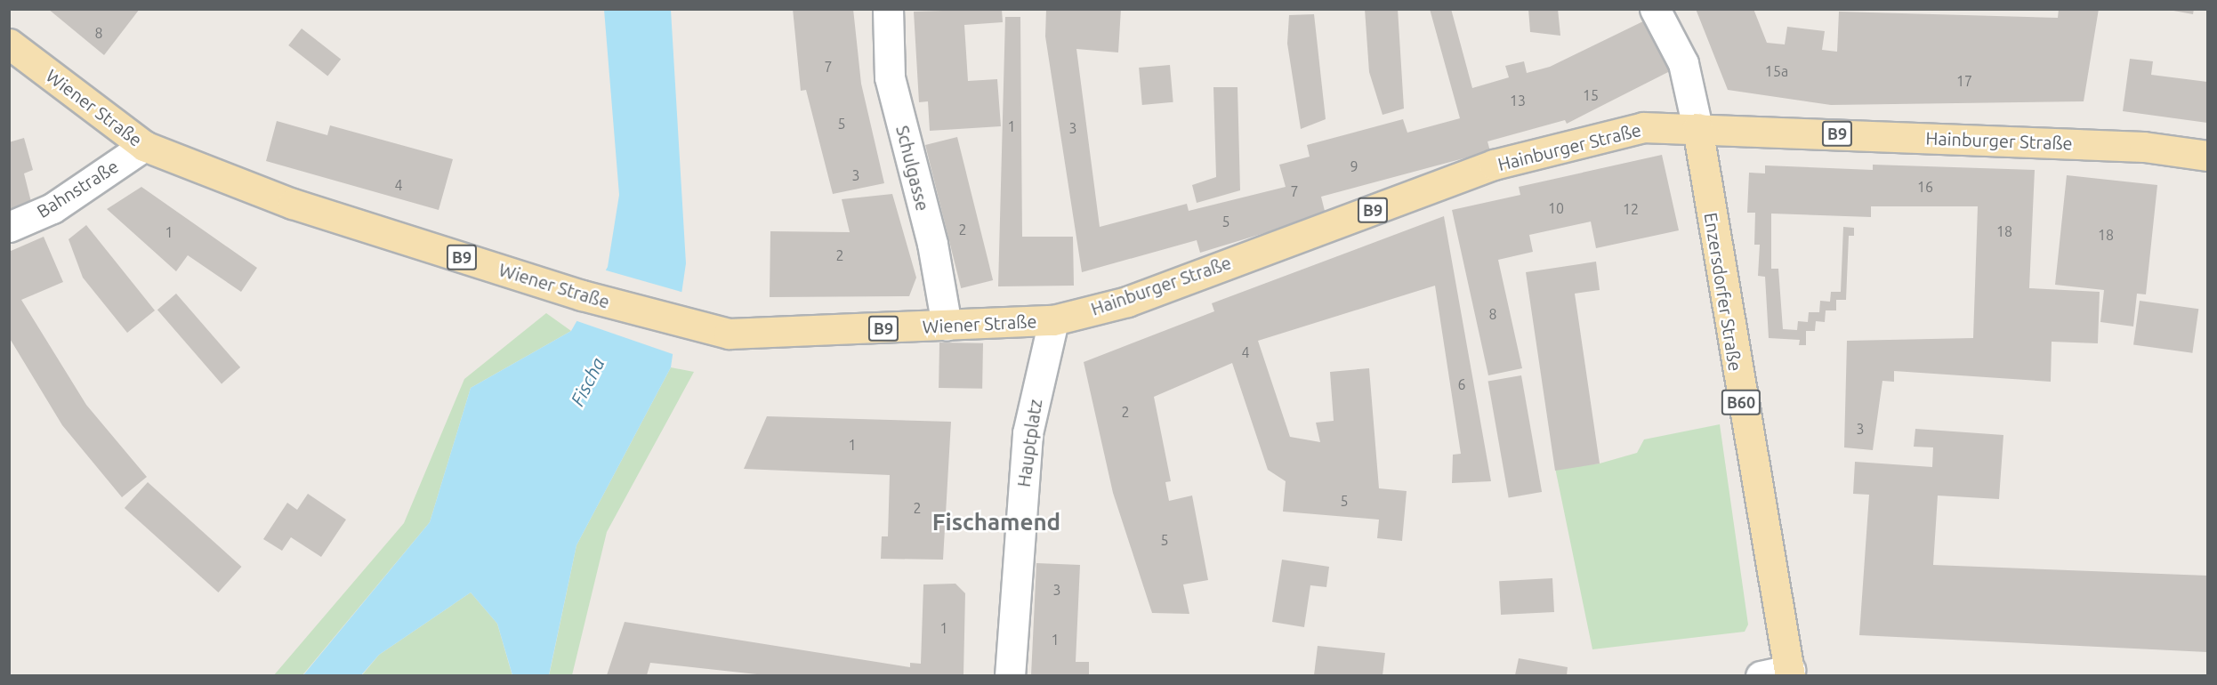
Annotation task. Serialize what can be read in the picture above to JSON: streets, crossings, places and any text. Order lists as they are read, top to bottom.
{
  "streets": {
    "main road": [
      "Wiener Straße",
      "B9",
      "Hainburger Straße",
      "Enzersdorfer Straße",
      "B60"
    ],
    "street": ["Schulgasse", "Bahnstraße", "Hauptplatz"]
  },
  "crossings": [
    ["Wiener Straße", "Hainburger Straße"],
    ["Wiener Straße", "Schulgasse"],
    ["Wiener Straße", "Bahnstraße"],
    ["Wiener Straße", "Hauptplatz"],
    ["Hainburger Straße", "Enzersdorfer Straße"],
    ["Hainburger Straße", "Hauptplatz"]
  ],
  "districts": ["Fischamend"],
  "water": ["Fischa"],
  "house_numbers": [
    "8",
    "7",
    "15a",
    "17",
    "15",
    "13",
    "5",
    "1",
    "3",
    "9",
    "3",
    "4",
    "16",
    "7",
    "10",
    "12",
    "5",
    "2",
    "18",
    "1",
    "18",
    "2",
    "8",
    "4",
    "6",
    "2",
    "3",
    "1",
    "5",
    "2",
    "5",
    "3",
    "1",
    "1"
  ]
}
